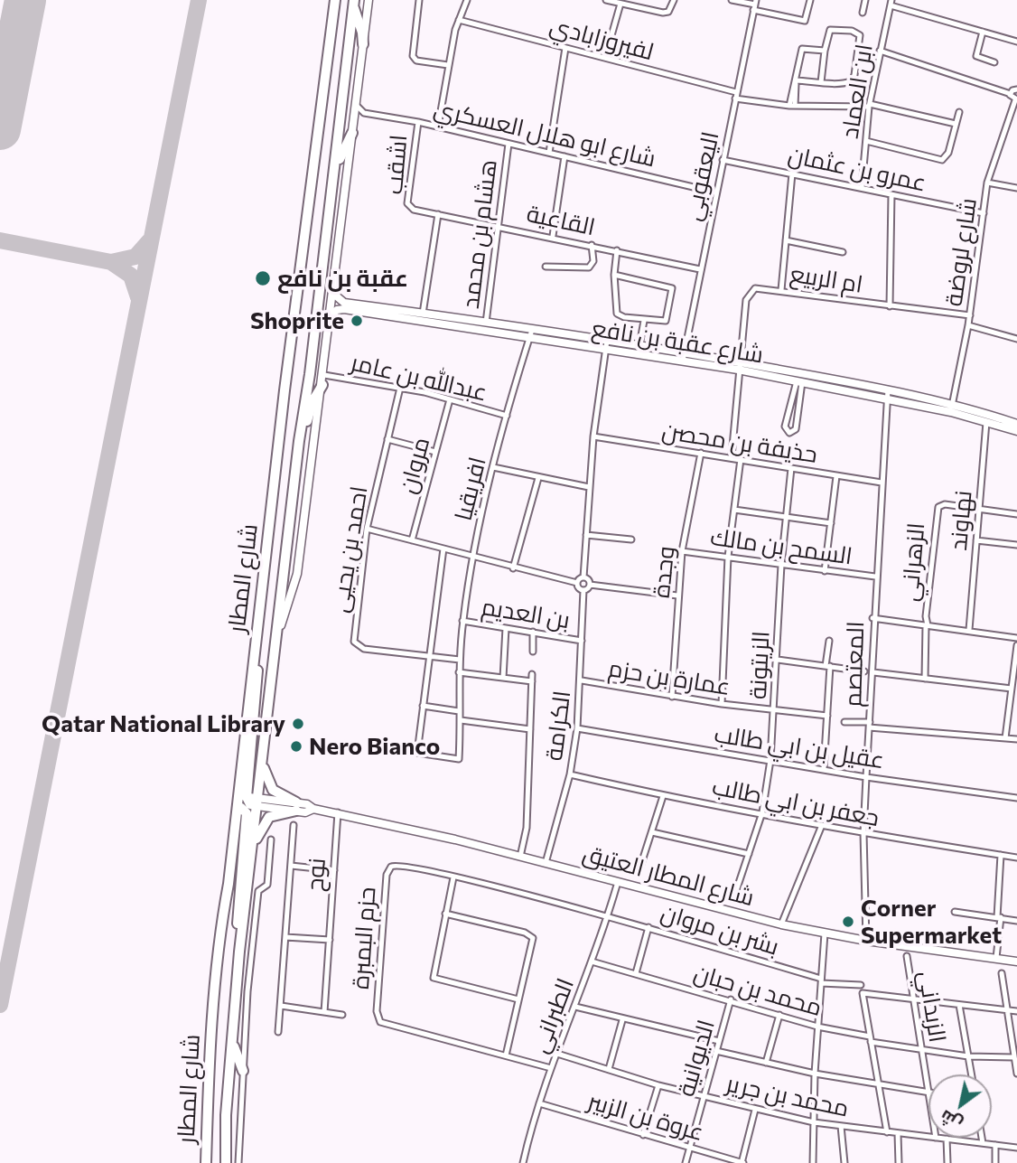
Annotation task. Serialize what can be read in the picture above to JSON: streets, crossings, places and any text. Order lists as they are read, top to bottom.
{
  "streets": {
    "highway": ["شارع المطار"],
    "street": [
      "لفيروزابادي",
      "ابن العماد",
      "شارع ابو هلال العسكري",
      "اشقب",
      "عمرو بن عثمان",
      "اليعقوبي",
      "القاعية",
      "هشام بن محمد",
      "شارع لروضة",
      "ام الربيع",
      "شارع عقبة بن نافع",
      "عبدالله بن عامر",
      "حذيفة بن محصن",
      "مروان",
      "افريقيا",
      "نهاوند",
      "السمح بن مالك",
      "احمد بن يحيى",
      "الزهراني",
      "وجدة",
      "بن العديم",
      "المعتصم",
      "الزيتونة",
      "عمارة بن حزم",
      "الكرامة",
      "عقيل بن ابي طالب",
      "جعفر بن ابي طالب",
      "نوح",
      "شارع المطار العتيق",
      "بشر بن مروان",
      "حزم البمبرة",
      "محمد بن حبان",
      "الزبداني",
      "الطبراني",
      "الديوانية",
      "محمد بن جرير",
      "عروة بن الزبير"
    ]
  },
  "crossings": [
    ["لفيروزابادي", "اليعقوبي"],
    ["ابن العماد", "عمرو بن عثمان"],
    ["شارع ابو هلال العسكري", "اشقب"],
    ["شارع ابو هلال العسكري", "اليعقوبي"],
    ["شارع ابو هلال العسكري", "هشام بن محمد"],
    ["اشقب", "القاعية"],
    ["عمرو بن عثمان", "اليعقوبي"],
    ["عمرو بن عثمان", "شارع لروضة"],
    ["اليعقوبي", "القاعية"],
    ["اليعقوبي", "شارع عقبة بن نافع"],
    ["القاعية", "هشام بن محمد"],
    ["هشام بن محمد", "شارع عقبة بن نافع"],
    ["شارع لروضة", "ام الربيع"],
    ["شارع لروضة", "شارع عقبة بن نافع"],
    ["ام الربيع", "شارع عقبة بن نافع"],
    ["ام الربيع", "حذيفة بن محصن"],
    ["شارع عقبة بن نافع", "افريقيا"],
    ["شارع عقبة بن نافع", "نهاوند"],
    ["شارع عقبة بن نافع", "شارع المطار"],
    ["شارع عقبة بن نافع", "المعتصم"],
    ["عبدالله بن عامر", "مروان"],
    ["عبدالله بن عامر", "افريقيا"],
    ["عبدالله بن عامر", "احمد بن يحيى"],
    ["عبدالله بن عامر", "شارع المطار"],
    ["حذيفة بن محصن", "وجدة"],
    ["حذيفة بن محصن", "المعتصم"],
    ["حذيفة بن محصن", "الزيتونة"],
    ["افريقيا", "بن العديم"],
    ["نهاوند", "الزهراني"],
    ["السمح بن مالك", "وجدة"],
    ["السمح بن مالك", "المعتصم"],
    ["السمح بن مالك", "الزيتونة"],
    ["وجدة", "عمارة بن حزم"],
    ["شارع المطار", "شارع المطار العتيق"],
    ["بن العديم", "الكرامة"],
    ["المعتصم", "عقيل بن ابي طالب"],
    ["المعتصم", "جعفر بن ابي طالب"],
    ["المعتصم", "شارع المطار العتيق"],
    ["الزيتونة", "عمارة بن حزم"],
    ["الزيتونة", "عقيل بن ابي طالب"],
    ["الزيتونة", "جعفر بن ابي طالب"],
    ["عمارة بن حزم", "الكرامة"],
    ["الكرامة", "عقيل بن ابي طالب"],
    ["الكرامة", "جعفر بن ابي طالب"],
    ["الكرامة", "شارع المطار العتيق"],
    ["نوح", "شارع المطار العتيق"],
    ["شارع المطار العتيق", "الطبراني"],
    ["بشر بن مروان", "حزم البمبرة"],
    ["بشر بن مروان", "الطبراني"],
    ["حزم البمبرة", "الطبراني"],
    ["محمد بن حبان", "الزبداني"],
    ["محمد بن حبان", "الطبراني"],
    ["محمد بن حبان", "الديوانية"],
    ["الطبراني", "محمد بن جرير"],
    ["الطبراني", "عروة بن الزبير"],
    ["الديوانية", "محمد بن جرير"],
    ["الديوانية", "عروة بن الزبير"]
  ],
  "places": [
    "عقبة بن نافع",
    "Shoprite",
    "Qatar National Library",
    "Nero Bianco",
    "Corner Supermarket"
  ],
  "north": "bottom left"
}
